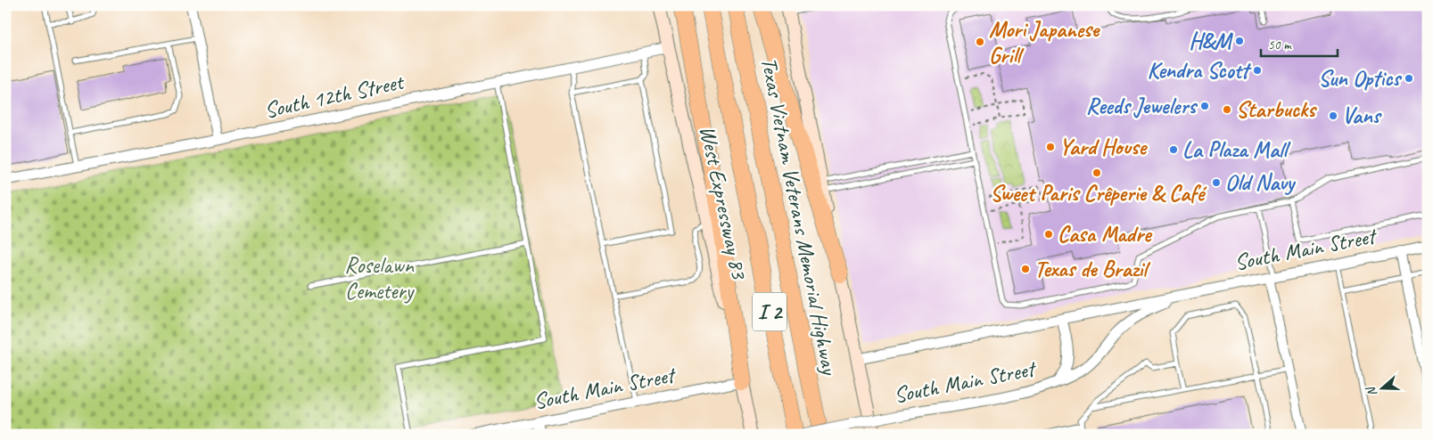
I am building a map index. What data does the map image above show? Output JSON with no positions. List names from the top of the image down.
{
  "streets": {
    "highway": ["Texas Vietnam Veterans Memorial Highway", "I 2"],
    "main road": ["West Expressway 83"],
    "street": ["South 12th Street", "South Main Street"]
  },
  "crossings": [
    ["South 12th Street", "West Expressway 83"],
    ["West Expressway 83", "South Main Street"]
  ],
  "parks": ["Roselawn Cemetery"],
  "places": [
    "H&M",
    "Mori Japanese Grill",
    "Kendra Scott",
    "Sun Optics",
    "Reeds Jewelers",
    "Starbucks",
    "Vans",
    "Yard House",
    "La Plaza Mall",
    "Sweet Paris Crêperie & Café",
    "Old Navy",
    "Casa Madre",
    "Texas de Brazil"
  ],
  "scale_bar": "50 m",
  "north": "left"
}
